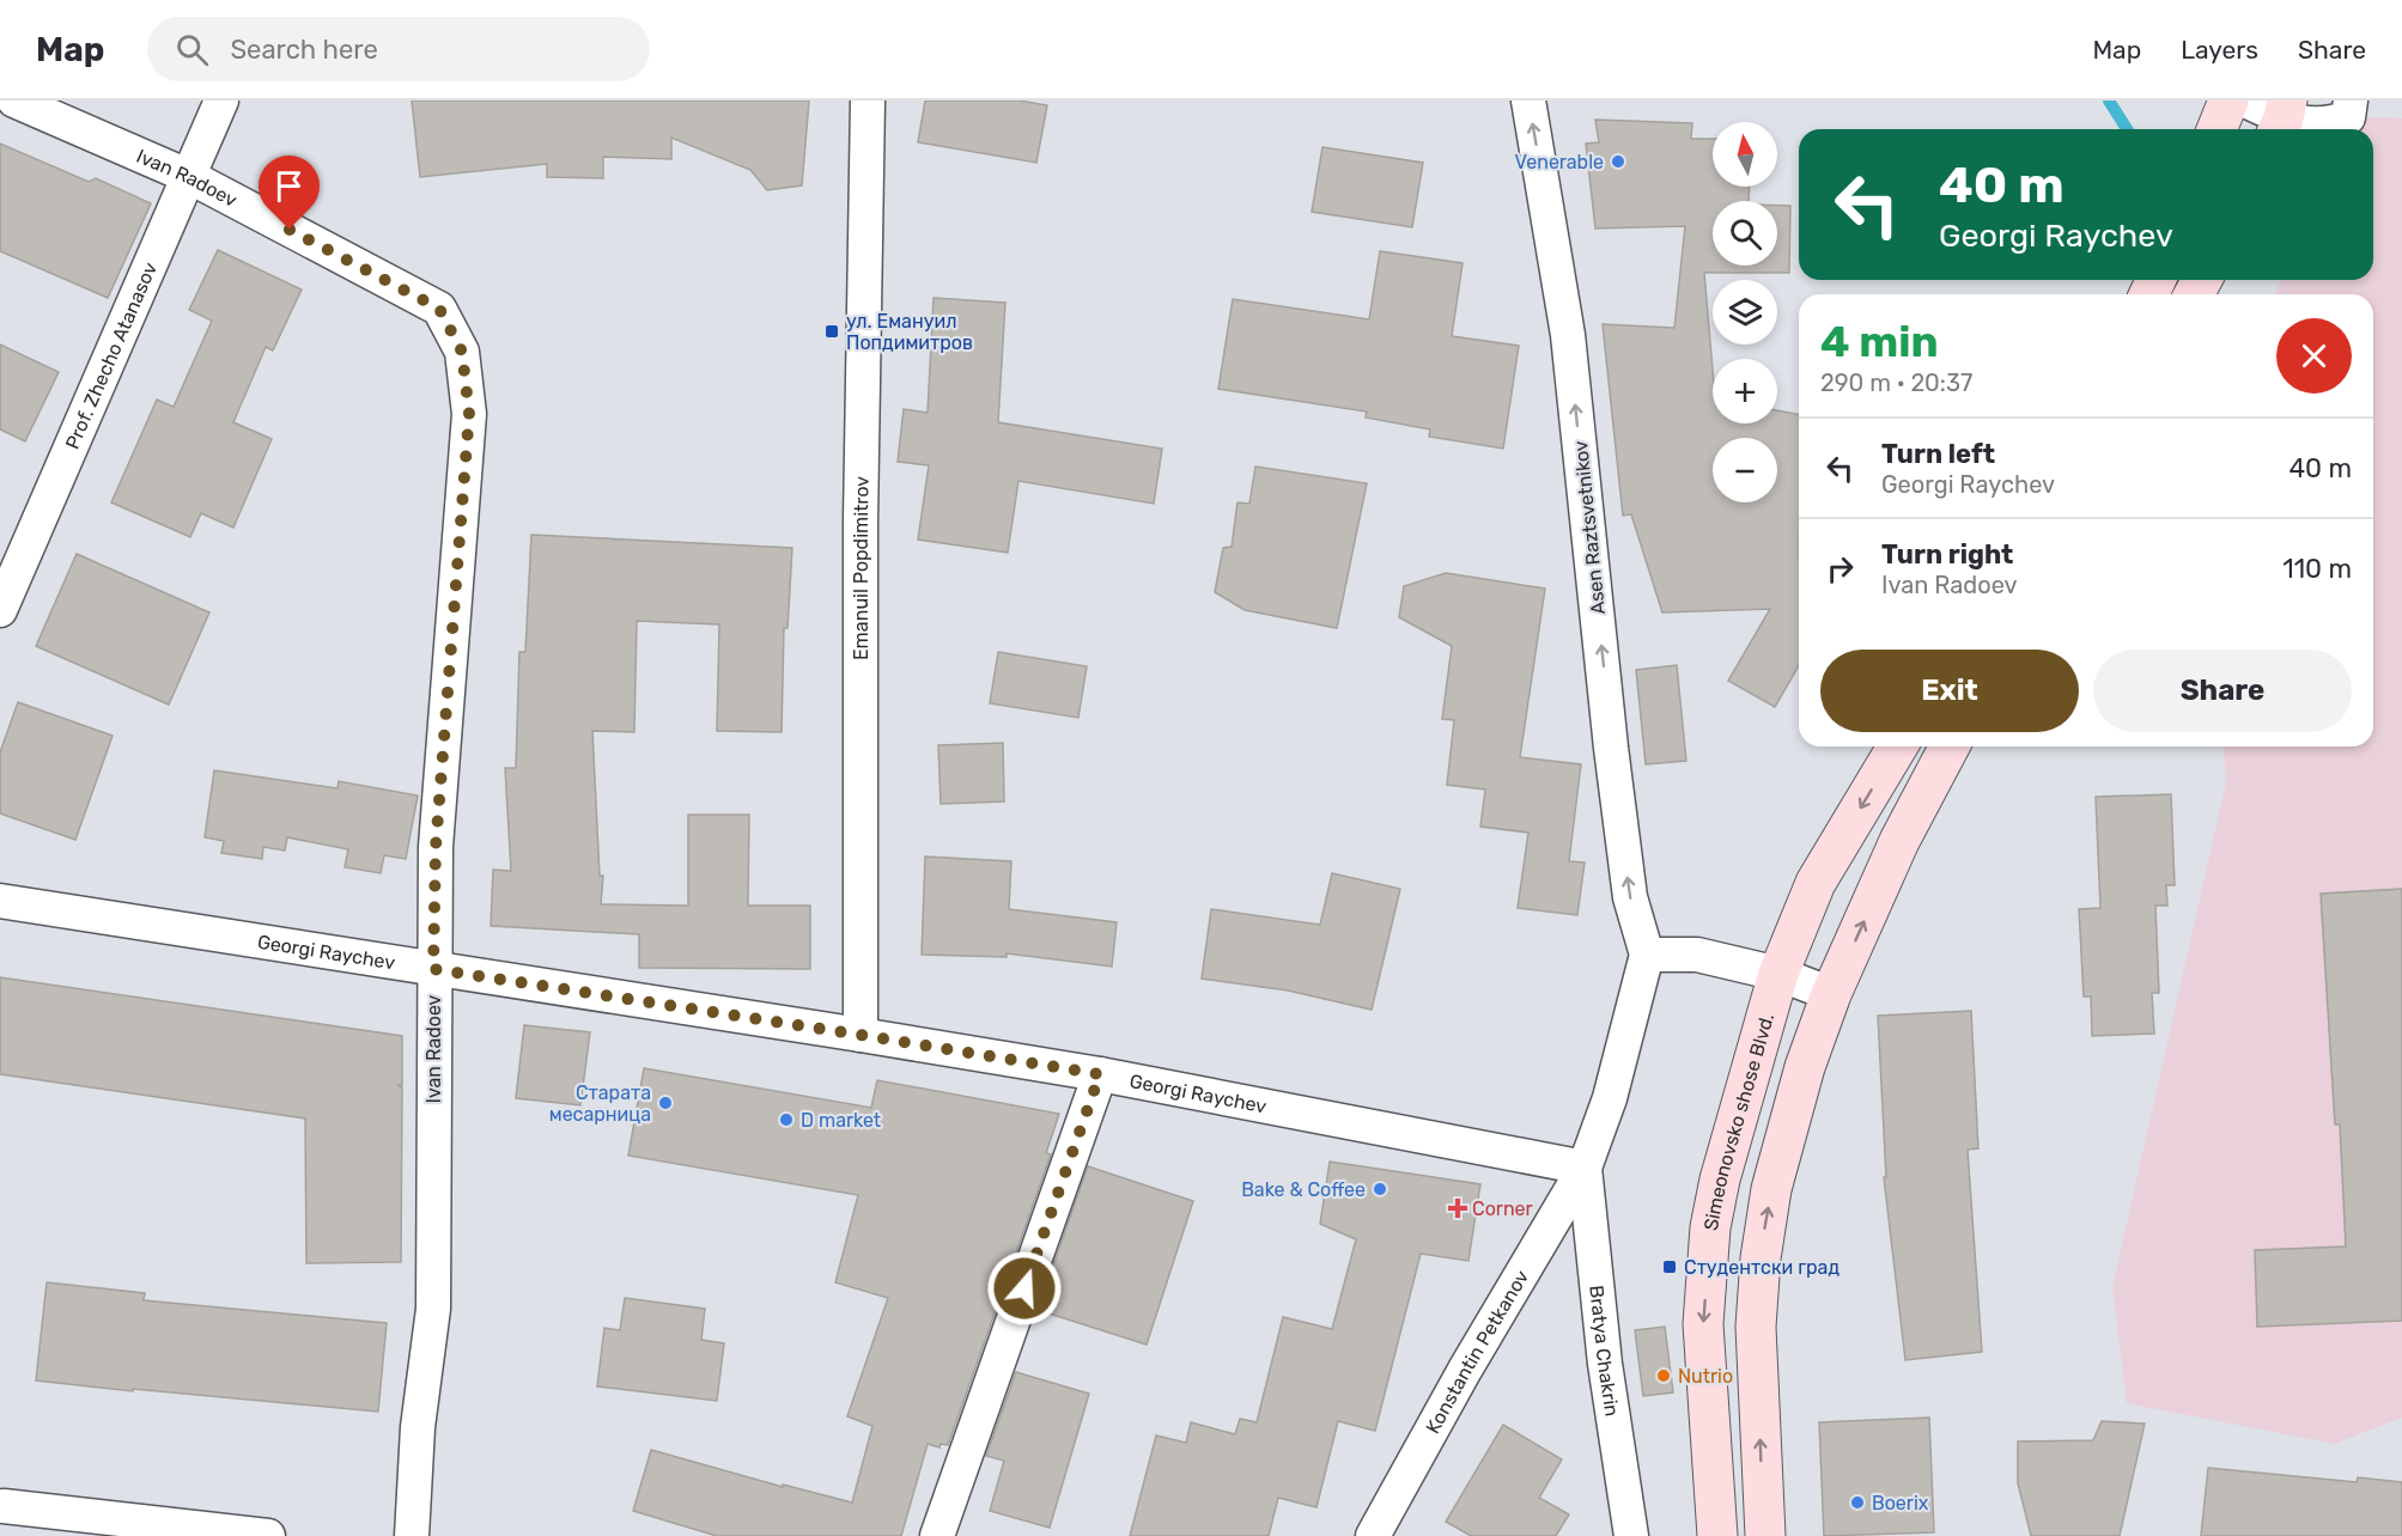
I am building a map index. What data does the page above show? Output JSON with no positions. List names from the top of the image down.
{
  "streets": {
    "main road": ["Simeonovsko shose Blvd."],
    "street": [
      "Ivan Radoev",
      "Prof. Zhecho Atanasov",
      "Asen Raztsvetnikov",
      "Emanuil Popdimitrov",
      "Georgi Raychev",
      "Konstantin Petkanov",
      "Bratya Chakrin"
    ]
  },
  "crossings": [
    ["Ivan Radoev", "Prof. Zhecho Atanasov"],
    ["Ivan Radoev", "Georgi Raychev"],
    ["Emanuil Popdimitrov", "Georgi Raychev"],
    ["Georgi Raychev", "Konstantin Petkanov"],
    ["Georgi Raychev", "Bratya Chakrin"],
    ["Konstantin Petkanov", "Bratya Chakrin"]
  ],
  "one_way": ["Asen Raztsvetnikov"],
  "places": {
    "other": [
      "Venerable",
      "Старата месарница",
      "D market",
      "Bake & Coffee",
      "Nutrio",
      "Boerix"
    ],
    "transit": ["ул. Емануил Попдимитров", "Студентски град"],
    "health": ["Corner"]
  },
  "north": "top",
  "page": {
    "header": "Map",
    "search": "Search here",
    "nav": ["Map", "Layers", "Share"],
    "map_buttons": ["+", "−"],
    "turn": ["40 m", "Georgi Raychev"],
    "heading": ["4 min", "290 m · 20:37"],
    "list": [
      {
        "name": "Turn left",
        "note": "Georgi Raychev",
        "value": "40 m"
      },
      {
        "name": "Turn right",
        "note": "Ivan Radoev",
        "value": "110 m"
      }
    ],
    "buttons": ["Exit", "Share"]
  }
}
